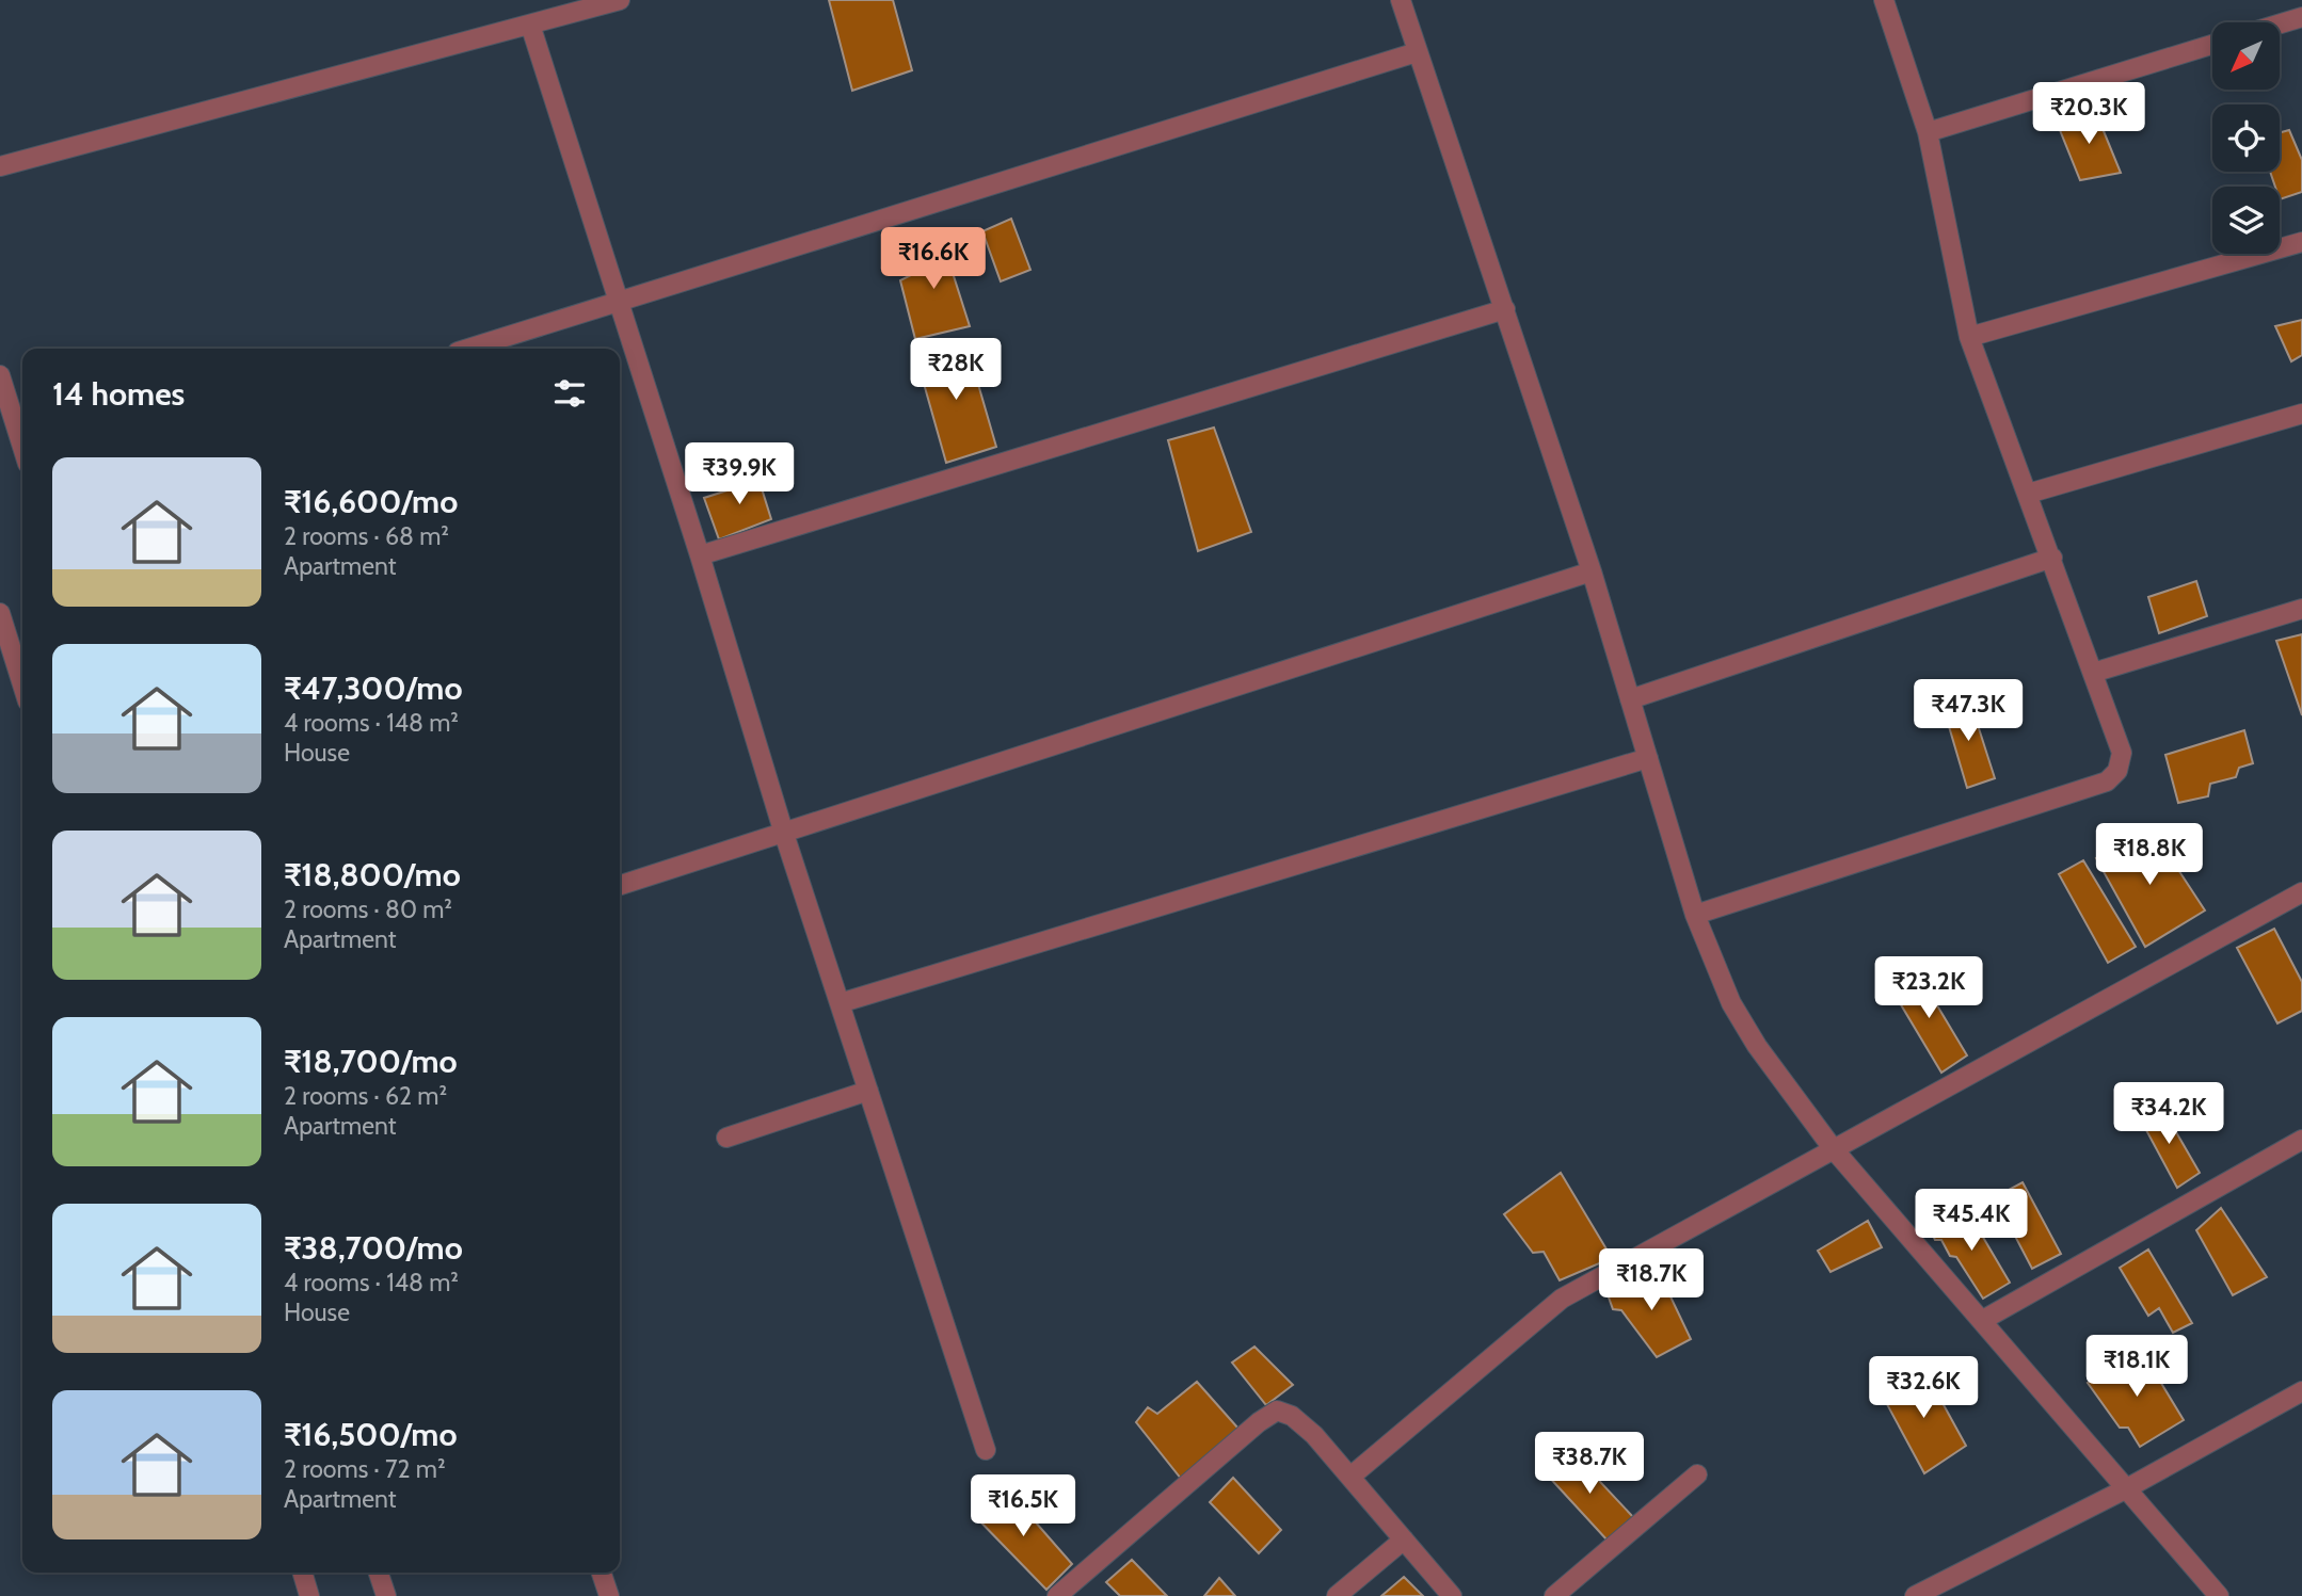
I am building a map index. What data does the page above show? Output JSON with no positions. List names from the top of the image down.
{
  "north": "bottom left",
  "page": {
    "price": [
      "₹20.3K",
      "₹16.6K",
      "₹28K",
      "₹39.9K",
      "₹47.3K",
      "₹18.8K",
      "₹23.2K",
      "₹34.2K",
      "₹45.4K",
      "₹18.7K",
      "₹18.1K",
      "₹32.6K",
      "₹38.7K",
      "₹16.5K"
    ],
    "heading": "14 homes",
    "list": [
      {
        "name": "₹16,600/mo",
        "note": "2 rooms · 68 m² · Apartment"
      },
      {
        "name": "₹47,300/mo",
        "note": "4 rooms · 148 m² · House"
      },
      {
        "name": "₹18,800/mo",
        "note": "2 rooms · 80 m² · Apartment"
      },
      {
        "name": "₹18,700/mo",
        "note": "2 rooms · 62 m² · Apartment"
      },
      {
        "name": "₹38,700/mo",
        "note": "4 rooms · 148 m² · House"
      },
      {
        "name": "₹16,500/mo",
        "note": "2 rooms · 72 m² · Apartment"
      }
    ]
  }
}
